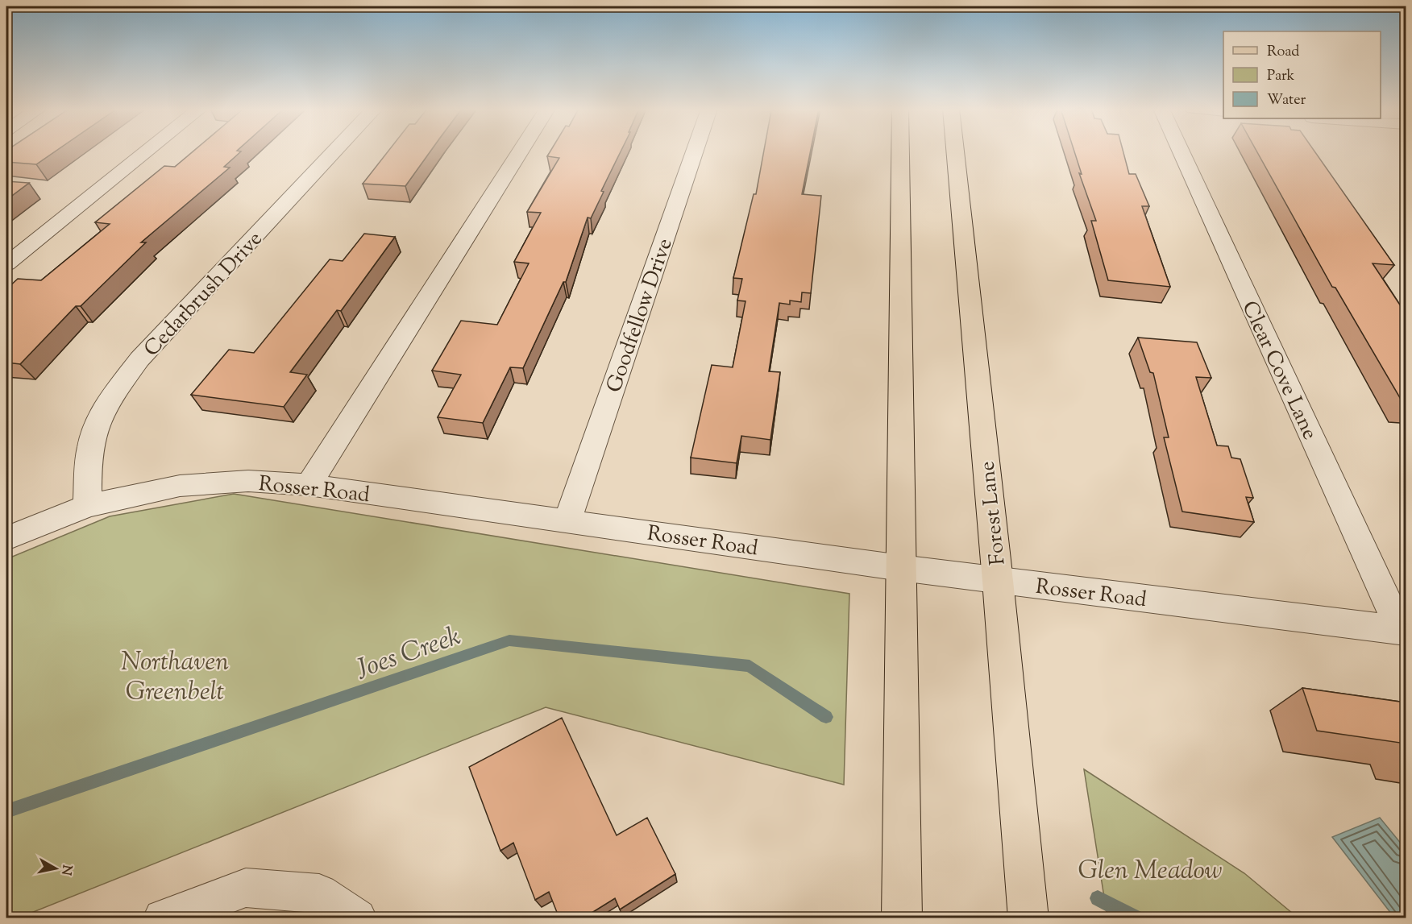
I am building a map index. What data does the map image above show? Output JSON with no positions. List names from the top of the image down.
{
  "streets": {
    "main road": ["Forest Lane"],
    "street": [
      "Cedarbrush Drive",
      "Goodfellow Drive",
      "Clear Cove Lane",
      "Rosser Road"
    ]
  },
  "crossings": [
    ["Cedarbrush Drive", "Rosser Road"],
    ["Goodfellow Drive", "Rosser Road"],
    ["Clear Cove Lane", "Rosser Road"],
    ["Rosser Road", "Forest Lane"]
  ],
  "water": ["Joes Creek"],
  "parks": ["Northaven Greenbelt", "Glen Meadow"],
  "legend": ["Road", "Park", "Water"],
  "north": "right"
}
